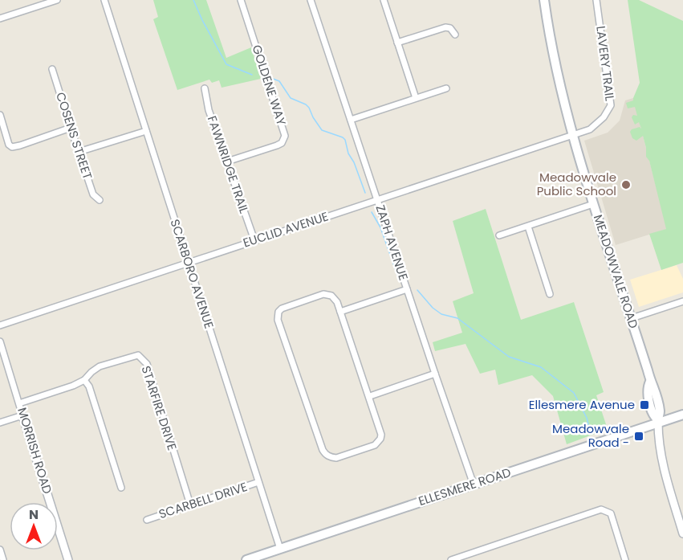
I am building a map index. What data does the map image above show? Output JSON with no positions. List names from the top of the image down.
{
  "streets": {
    "main road": ["MEADOWVALE ROAD", "ELLESMERE ROAD"],
    "street": [
      "LAVERY TRAIL",
      "GOLDENE WAY",
      "COSENS STREET",
      "FAWNRIDGE TRAIL",
      "EUCLID AVENUE",
      "ZAPH AVENUE",
      "SCARBORO AVENUE",
      "STARFIRE DRIVE",
      "MORRISH ROAD",
      "SCARBELL DRIVE"
    ]
  },
  "crossings": [
    ["LAVERY TRAIL", "EUCLID AVENUE"],
    ["LAVERY TRAIL", "MEADOWVALE ROAD"],
    ["GOLDENE WAY", "FAWNRIDGE TRAIL"],
    ["FAWNRIDGE TRAIL", "EUCLID AVENUE"],
    ["EUCLID AVENUE", "ZAPH AVENUE"],
    ["EUCLID AVENUE", "MEADOWVALE ROAD"],
    ["EUCLID AVENUE", "SCARBORO AVENUE"],
    ["ZAPH AVENUE", "ELLESMERE ROAD"],
    ["MEADOWVALE ROAD", "ELLESMERE ROAD"],
    ["SCARBORO AVENUE", "ELLESMERE ROAD"],
    ["SCARBORO AVENUE", "SCARBELL DRIVE"],
    ["STARFIRE DRIVE", "MORRISH ROAD"],
    ["STARFIRE DRIVE", "SCARBELL DRIVE"]
  ],
  "places": {
    "other": ["Meadowvale Public School"],
    "transit": ["Ellesmere Avenue", "Meadowvale Road -"]
  },
  "north": "top"
}
